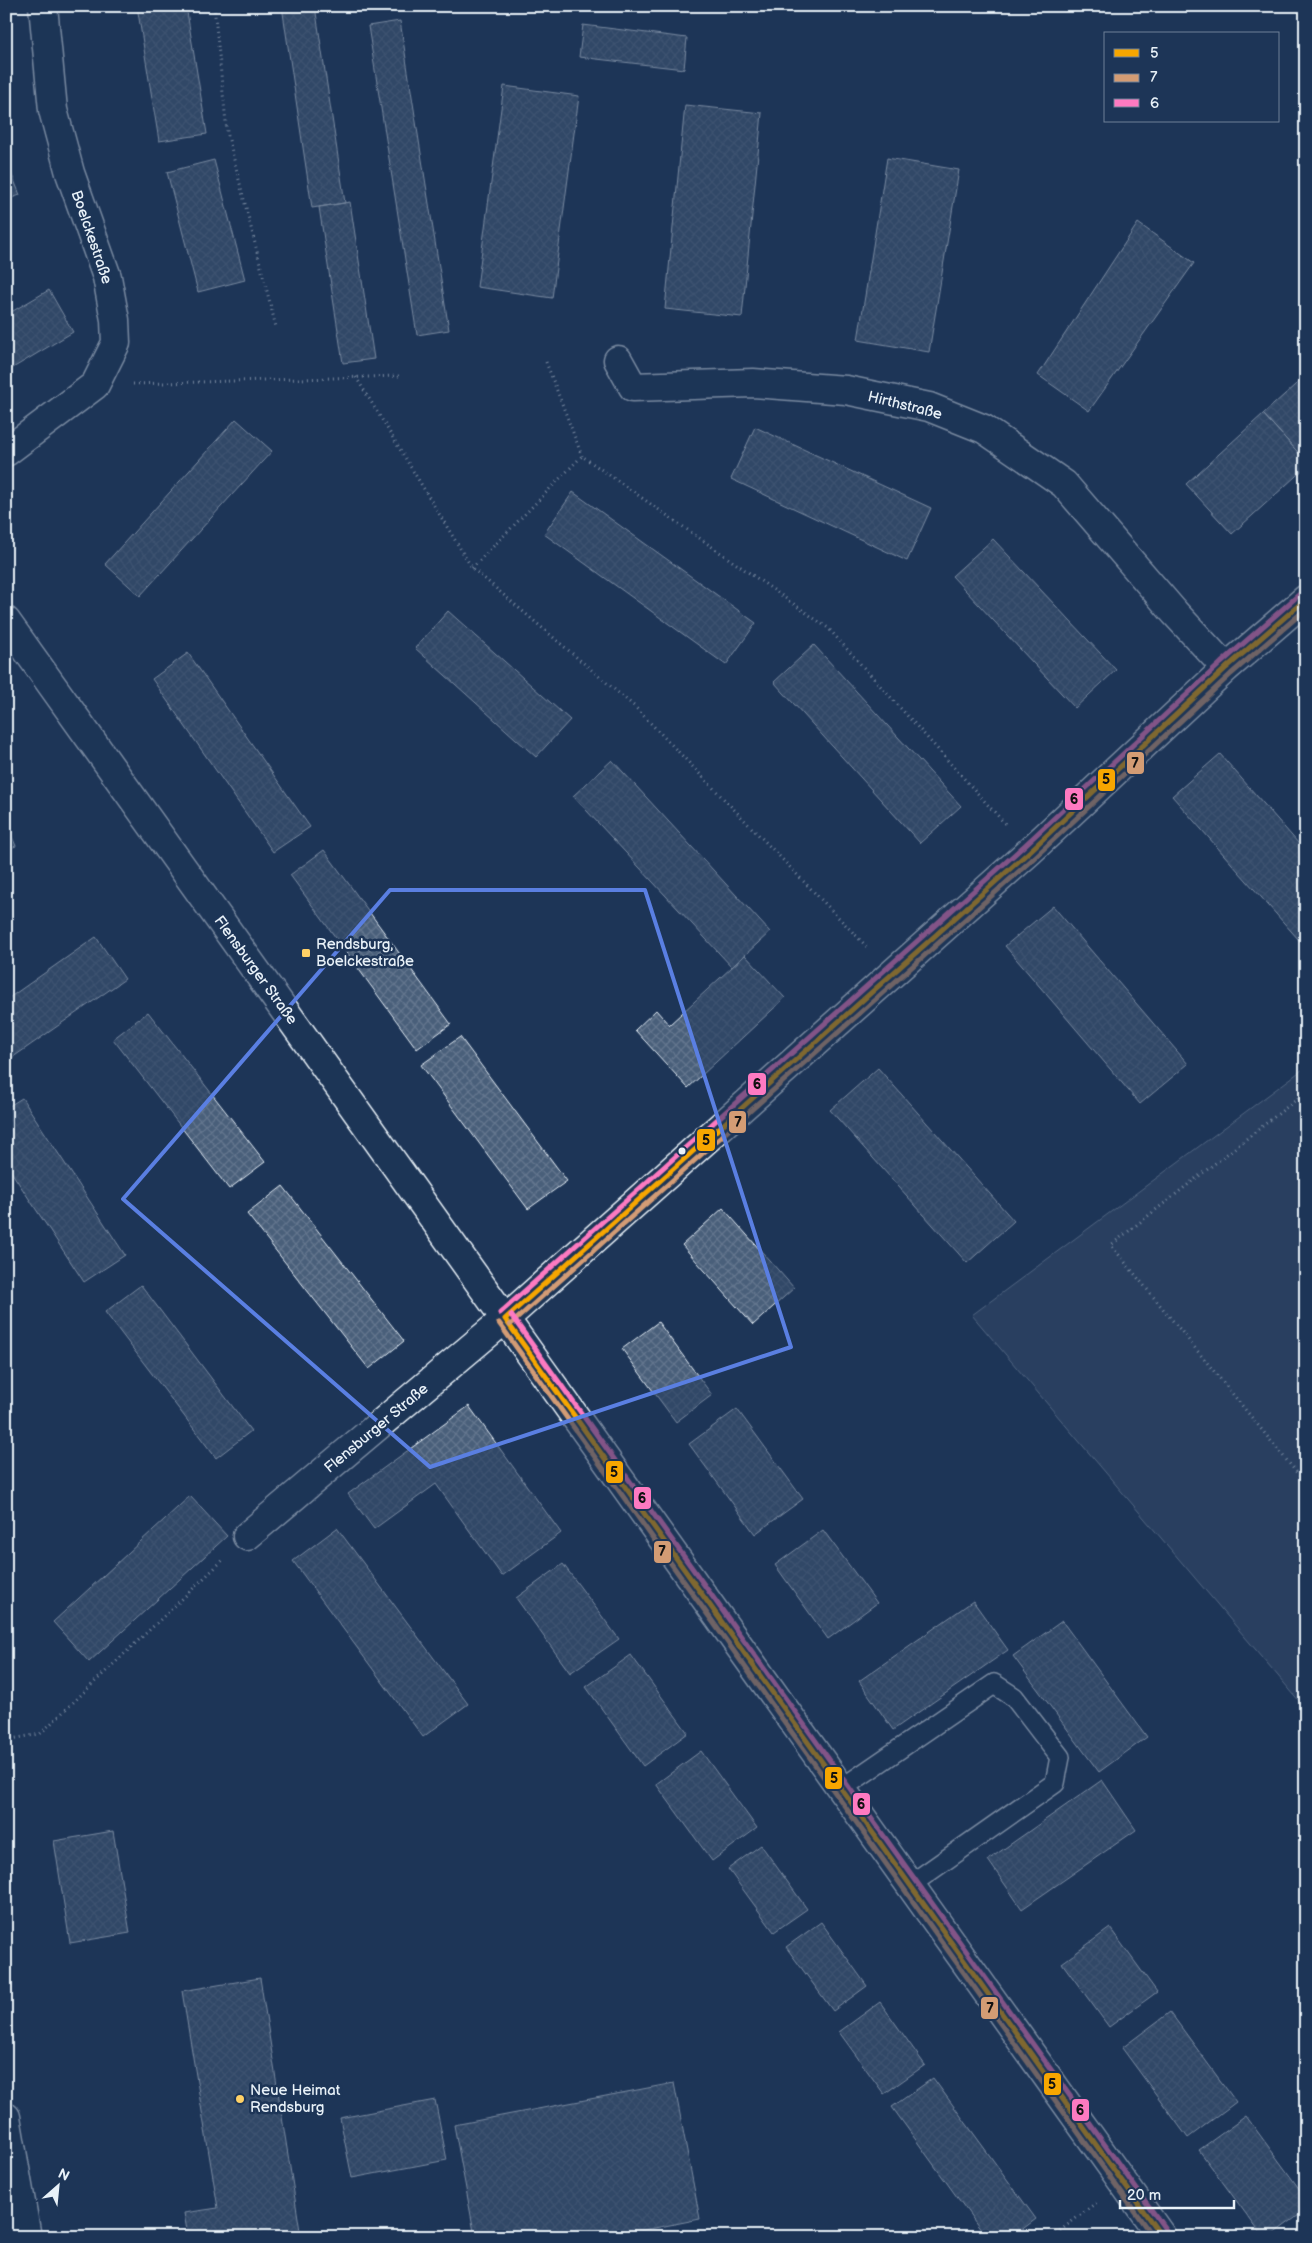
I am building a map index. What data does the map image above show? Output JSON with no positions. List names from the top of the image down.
{
  "streets": {
    "street": ["Boelckestraße", "Hirthstraße", "Flensburger Straße"]
  },
  "places": {
    "transit": ["Rendsburg, Boelckestraße"],
    "other": ["Neue Heimat Rendsburg"]
  },
  "lines": ["transit line 6", "transit line 5", "transit line 7"],
  "legend": ["5", "7", "6"],
  "scale_bar": "20 m",
  "north": "top right"
}
